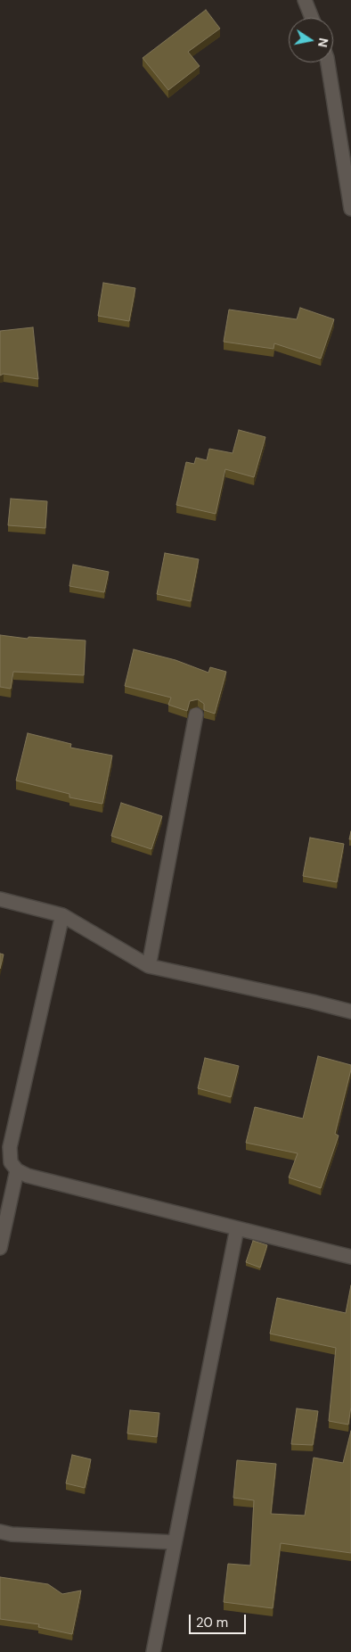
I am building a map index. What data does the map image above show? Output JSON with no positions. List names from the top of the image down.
{
  "scale_bar": "20 m",
  "north": "right"
}
